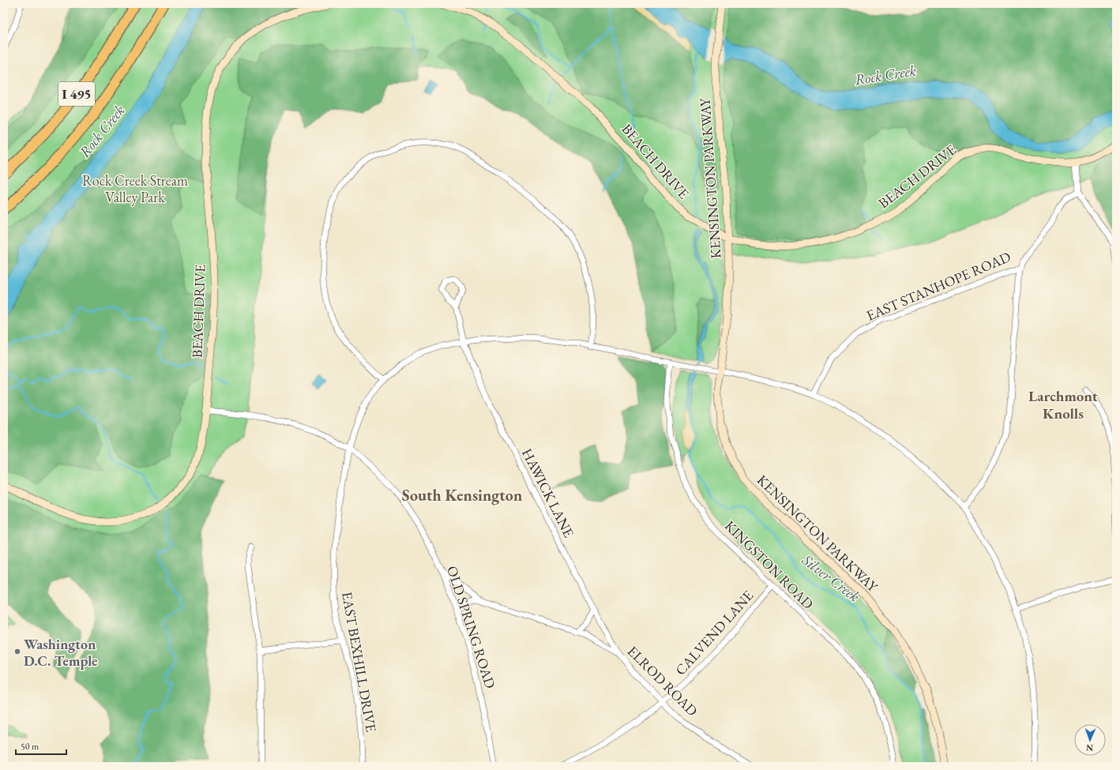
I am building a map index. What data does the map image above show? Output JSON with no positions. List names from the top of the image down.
{
  "streets": {
    "highway": ["I 495"],
    "street": [
      "BEACH DRIVE",
      "KENSINGTON PARKWAY",
      "EAST STANHOPE ROAD",
      "HAWICK LANE",
      "KINGSTON ROAD",
      "OLD SPRING ROAD",
      "CALVEND LANE",
      "EAST BEXHILL DRIVE",
      "ELROD ROAD"
    ]
  },
  "crossings": [
    ["BEACH DRIVE", "KENSINGTON PARKWAY"],
    ["BEACH DRIVE", "OLD SPRING ROAD"],
    ["KENSINGTON PARKWAY", "EAST BEXHILL DRIVE"],
    ["EAST STANHOPE ROAD", "EAST BEXHILL DRIVE"],
    ["HAWICK LANE", "EAST BEXHILL DRIVE"],
    ["HAWICK LANE", "ELROD ROAD"],
    ["KINGSTON ROAD", "CALVEND LANE"],
    ["KINGSTON ROAD", "EAST BEXHILL DRIVE"],
    ["OLD SPRING ROAD", "EAST BEXHILL DRIVE"],
    ["OLD SPRING ROAD", "ELROD ROAD"],
    ["CALVEND LANE", "ELROD ROAD"]
  ],
  "districts": ["Larchmont Knolls", "South Kensington"],
  "water": ["Rock Creek", "Silver Creek"],
  "parks": ["Rock Creek Stream Valley Park"],
  "places": ["Washington D.C. Temple"],
  "scale_bar": "50 m",
  "north": "bottom"
}
